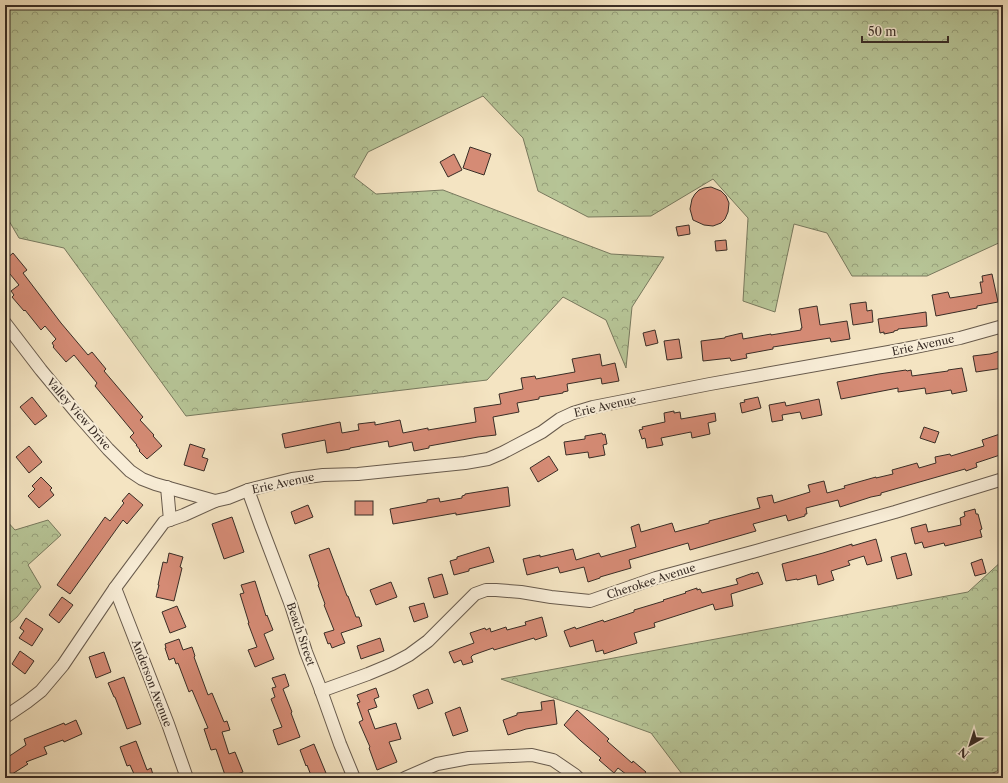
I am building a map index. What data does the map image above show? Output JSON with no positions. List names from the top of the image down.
{
  "streets": {
    "street": [
      "Erie Avenue",
      "Valley View Drive",
      "Cherokee Avenue",
      "Beach Street",
      "Anderson Avenue"
    ]
  },
  "crossings": [
    ["Erie Avenue", "Beach Street"],
    ["Erie Avenue", "Anderson Avenue"],
    ["Cherokee Avenue", "Beach Street"]
  ],
  "scale_bar": "50 m",
  "north": "bottom left"
}
